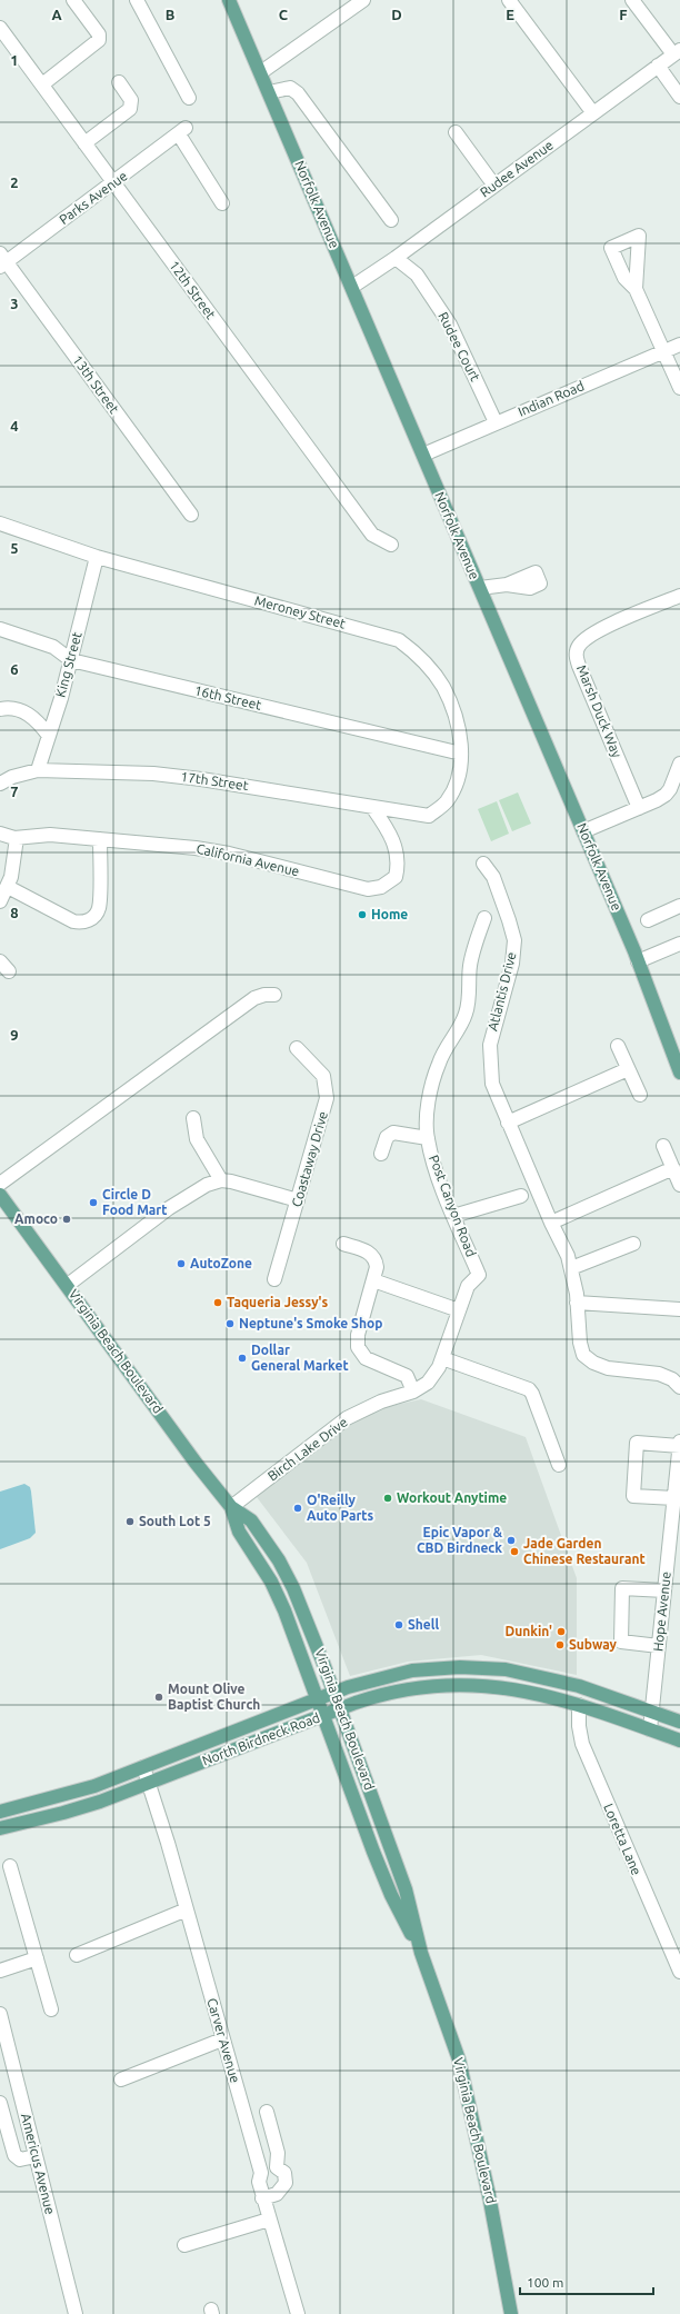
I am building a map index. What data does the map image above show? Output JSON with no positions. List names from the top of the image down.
{
  "streets": {
    "main road": ["Norfolk Avenue", "Virginia Beach Boulevard", "North Birdneck Road"],
    "street": [
      "Rudee Avenue",
      "Parks Avenue",
      "12th Street",
      "Rudee Court",
      "13th Street",
      "Indian Road",
      "Meroney Street",
      "King Street",
      "16th Street",
      "Marsh Duck Way",
      "17th Street",
      "California Avenue",
      "Atlantis Drive",
      "Coastaway Drive",
      "Post Canyon Road",
      "Birch Lake Drive",
      "Hope Avenue",
      "Loretta Lane",
      "Carver Avenue",
      "Americus Avenue"
    ]
  },
  "crossings": [
    ["Rudee Avenue", "Norfolk Avenue"],
    ["Rudee Avenue", "Rudee Court"],
    ["Parks Avenue", "12th Street"],
    ["Parks Avenue", "13th Street"],
    ["Norfolk Avenue", "Indian Road"],
    ["Rudee Court", "Indian Road"],
    ["Meroney Street", "King Street"],
    ["Meroney Street", "16th Street"],
    ["Meroney Street", "17th Street"],
    ["King Street", "16th Street"],
    ["King Street", "17th Street"],
    ["17th Street", "California Avenue"],
    ["Post Canyon Road", "Birch Lake Drive"],
    ["Virginia Beach Boulevard", "Birch Lake Drive"],
    ["Virginia Beach Boulevard", "North Birdneck Road"],
    ["Hope Avenue", "North Birdneck Road"],
    ["North Birdneck Road", "Loretta Lane"],
    ["North Birdneck Road", "Carver Avenue"]
  ],
  "places": [
    "Home",
    "Circle D Food Mart",
    "Amoco",
    "AutoZone",
    "Taqueria Jessy's",
    "Neptune's Smoke Shop",
    "Dollar General Market",
    "Workout Anytime",
    "O'Reilly Auto Parts",
    "South Lot 5",
    "Epic Vapor & CBD Birdneck",
    "Jade Garden Chinese Restaurant",
    "Shell",
    "Dunkin'",
    "Subway",
    "Mount Olive Baptist Church"
  ],
  "scale_bar": "100 m",
  "grid": {
    "columns": [
      "A",
      "B",
      "C",
      "D",
      "E",
      "F"
    ],
    "rows": [
      "1",
      "2",
      "3",
      "4",
      "5",
      "6",
      "7",
      "8",
      "9"
    ]
  }
}
